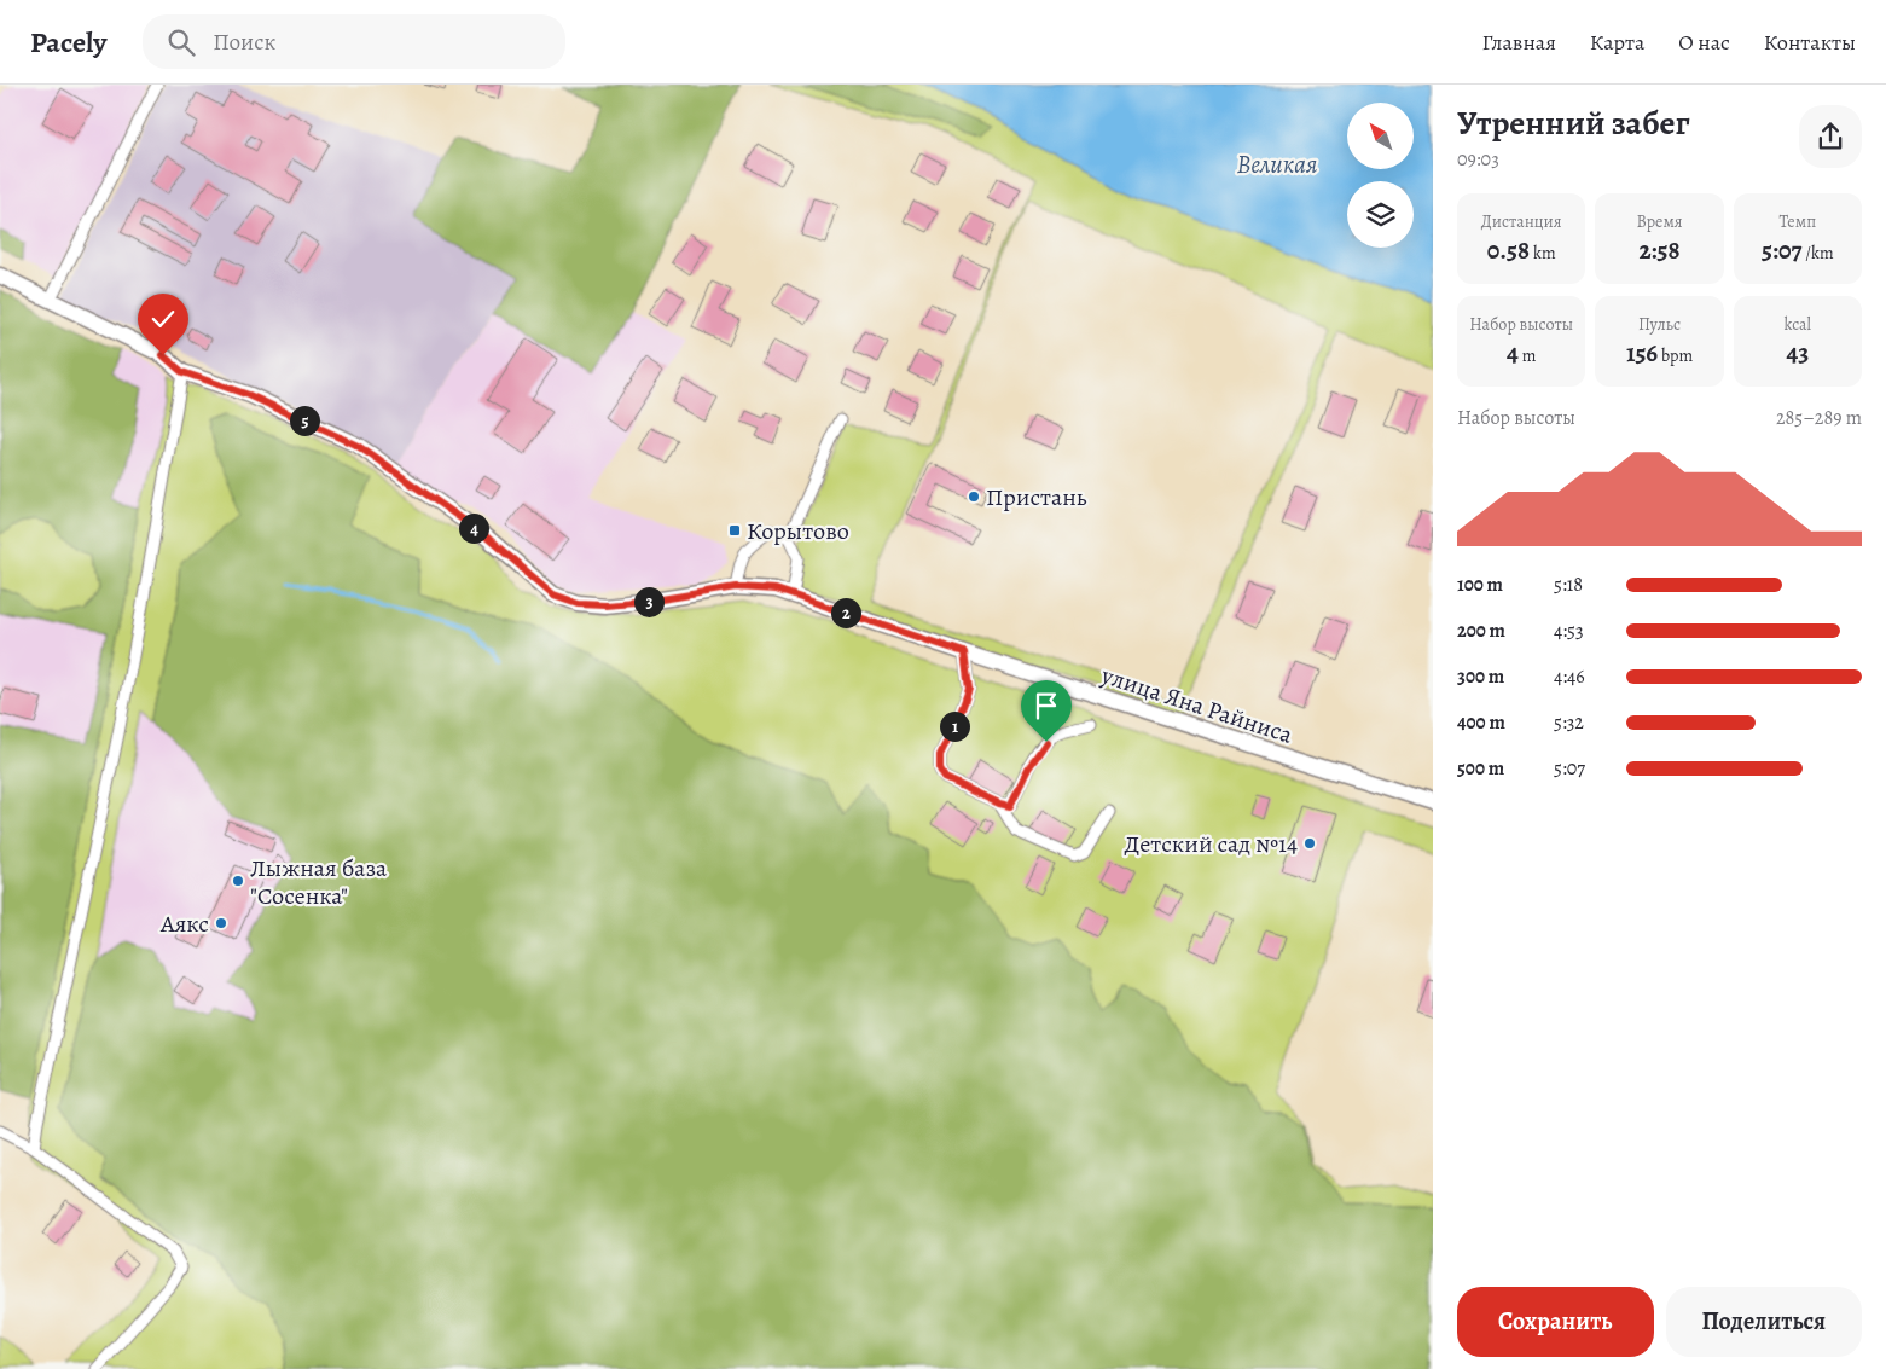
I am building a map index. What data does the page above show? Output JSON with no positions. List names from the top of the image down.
{
  "streets": {
    "street": ["улица Яна Райниса"]
  },
  "water": ["Великая"],
  "places": {
    "other": [
      "Пристань",
      "Детский сад №14",
      "Лыжная база \"Сосенка\"",
      "Аякс"
    ],
    "transit": ["Корытово"]
  },
  "north": "top left",
  "page": {
    "header": "Pacely",
    "search": "Поиск",
    "nav": [
      "Главная",
      "Карта",
      "О нас",
      "Контакты"
    ],
    "heading": ["Утренний забег", "09:03"],
    "stats": [
      ["Дистанция", "0.58 km"],
      ["Время", "2:58"],
      ["Темп", "5:07 /km"],
      ["Набор высоты", "4 m"],
      ["Пульс", "156 bpm"],
      ["kcal", "43"]
    ],
    "chart": ["Набор высоты", "285–289 m"],
    "pins": [
      "5",
      "4",
      "3",
      "2",
      "1"
    ],
    "list": [
      {
        "name": "100 m",
        "note": "5:18"
      },
      {
        "name": "200 m",
        "note": "4:53"
      },
      {
        "name": "300 m",
        "note": "4:46"
      },
      {
        "name": "400 m",
        "note": "5:32"
      },
      {
        "name": "500 m",
        "note": "5:07"
      }
    ],
    "buttons": ["Сохранить", "Поделиться"]
  }
}
